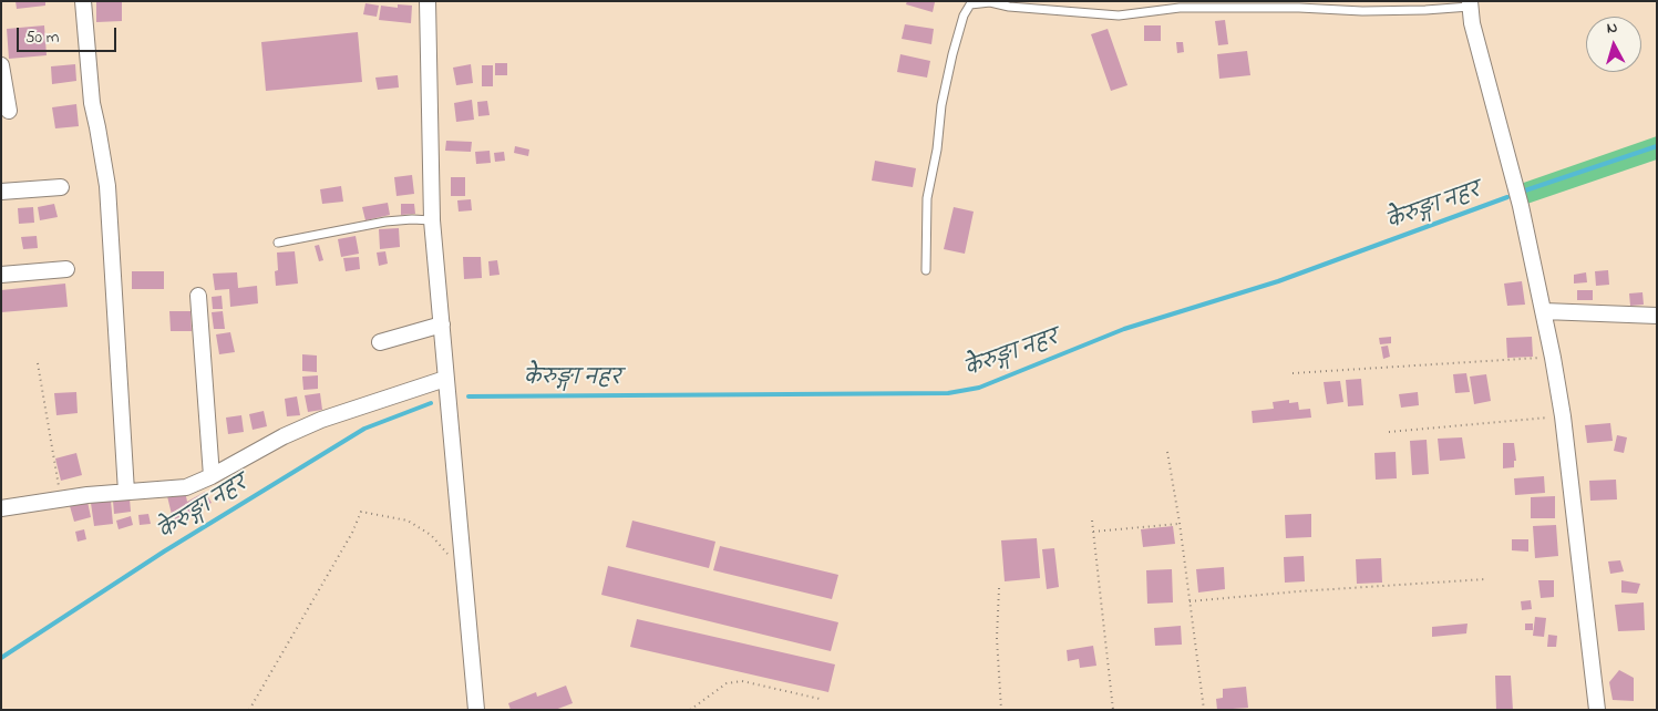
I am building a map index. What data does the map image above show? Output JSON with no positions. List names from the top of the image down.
{
  "water": ["केेरुङ्गा नहर", "केरुङ्गा नहर"],
  "scale_bar": "50 m",
  "north": "top"
}
